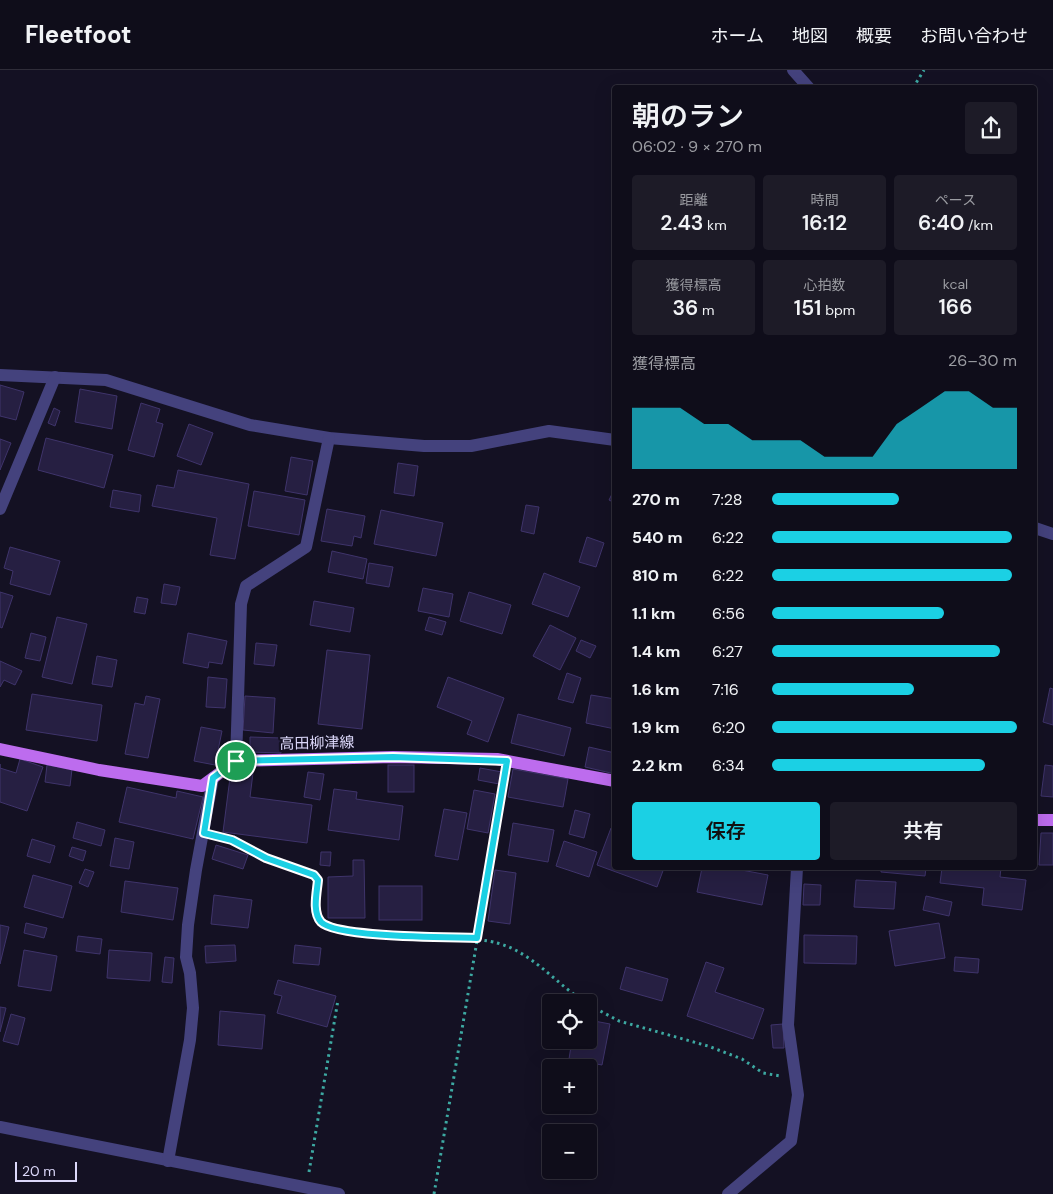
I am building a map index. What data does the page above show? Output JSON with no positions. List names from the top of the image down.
{
  "streets": {
    "main road": ["高田柳津線"]
  },
  "scale_bar": "20 m",
  "page": {
    "header": "Fleetfoot",
    "nav": [
      "ホーム",
      "地図",
      "概要",
      "お問い合わせ"
    ],
    "heading": ["朝のラン", "06:02 · 9 × 270 m"],
    "stats": [
      ["距離", "2.43 km"],
      ["時間", "16:12"],
      ["ペース", "6:40 /km"],
      ["獲得標高", "36 m"],
      ["心拍数", "151 bpm"],
      ["kcal", "166"]
    ],
    "chart": ["獲得標高", "26–30 m"],
    "list": [
      {
        "name": "270 m",
        "note": "7:28"
      },
      {
        "name": "540 m",
        "note": "6:22"
      },
      {
        "name": "810 m",
        "note": "6:22"
      },
      {
        "name": "1.1 km",
        "note": "6:56"
      },
      {
        "name": "1.4 km",
        "note": "6:27"
      },
      {
        "name": "1.6 km",
        "note": "7:16"
      },
      {
        "name": "1.9 km",
        "note": "6:20"
      },
      {
        "name": "2.2 km",
        "note": "6:34"
      }
    ],
    "buttons": ["保存", "共有"],
    "map_buttons": ["+", "−"],
    "scale": "20 m"
  }
}
